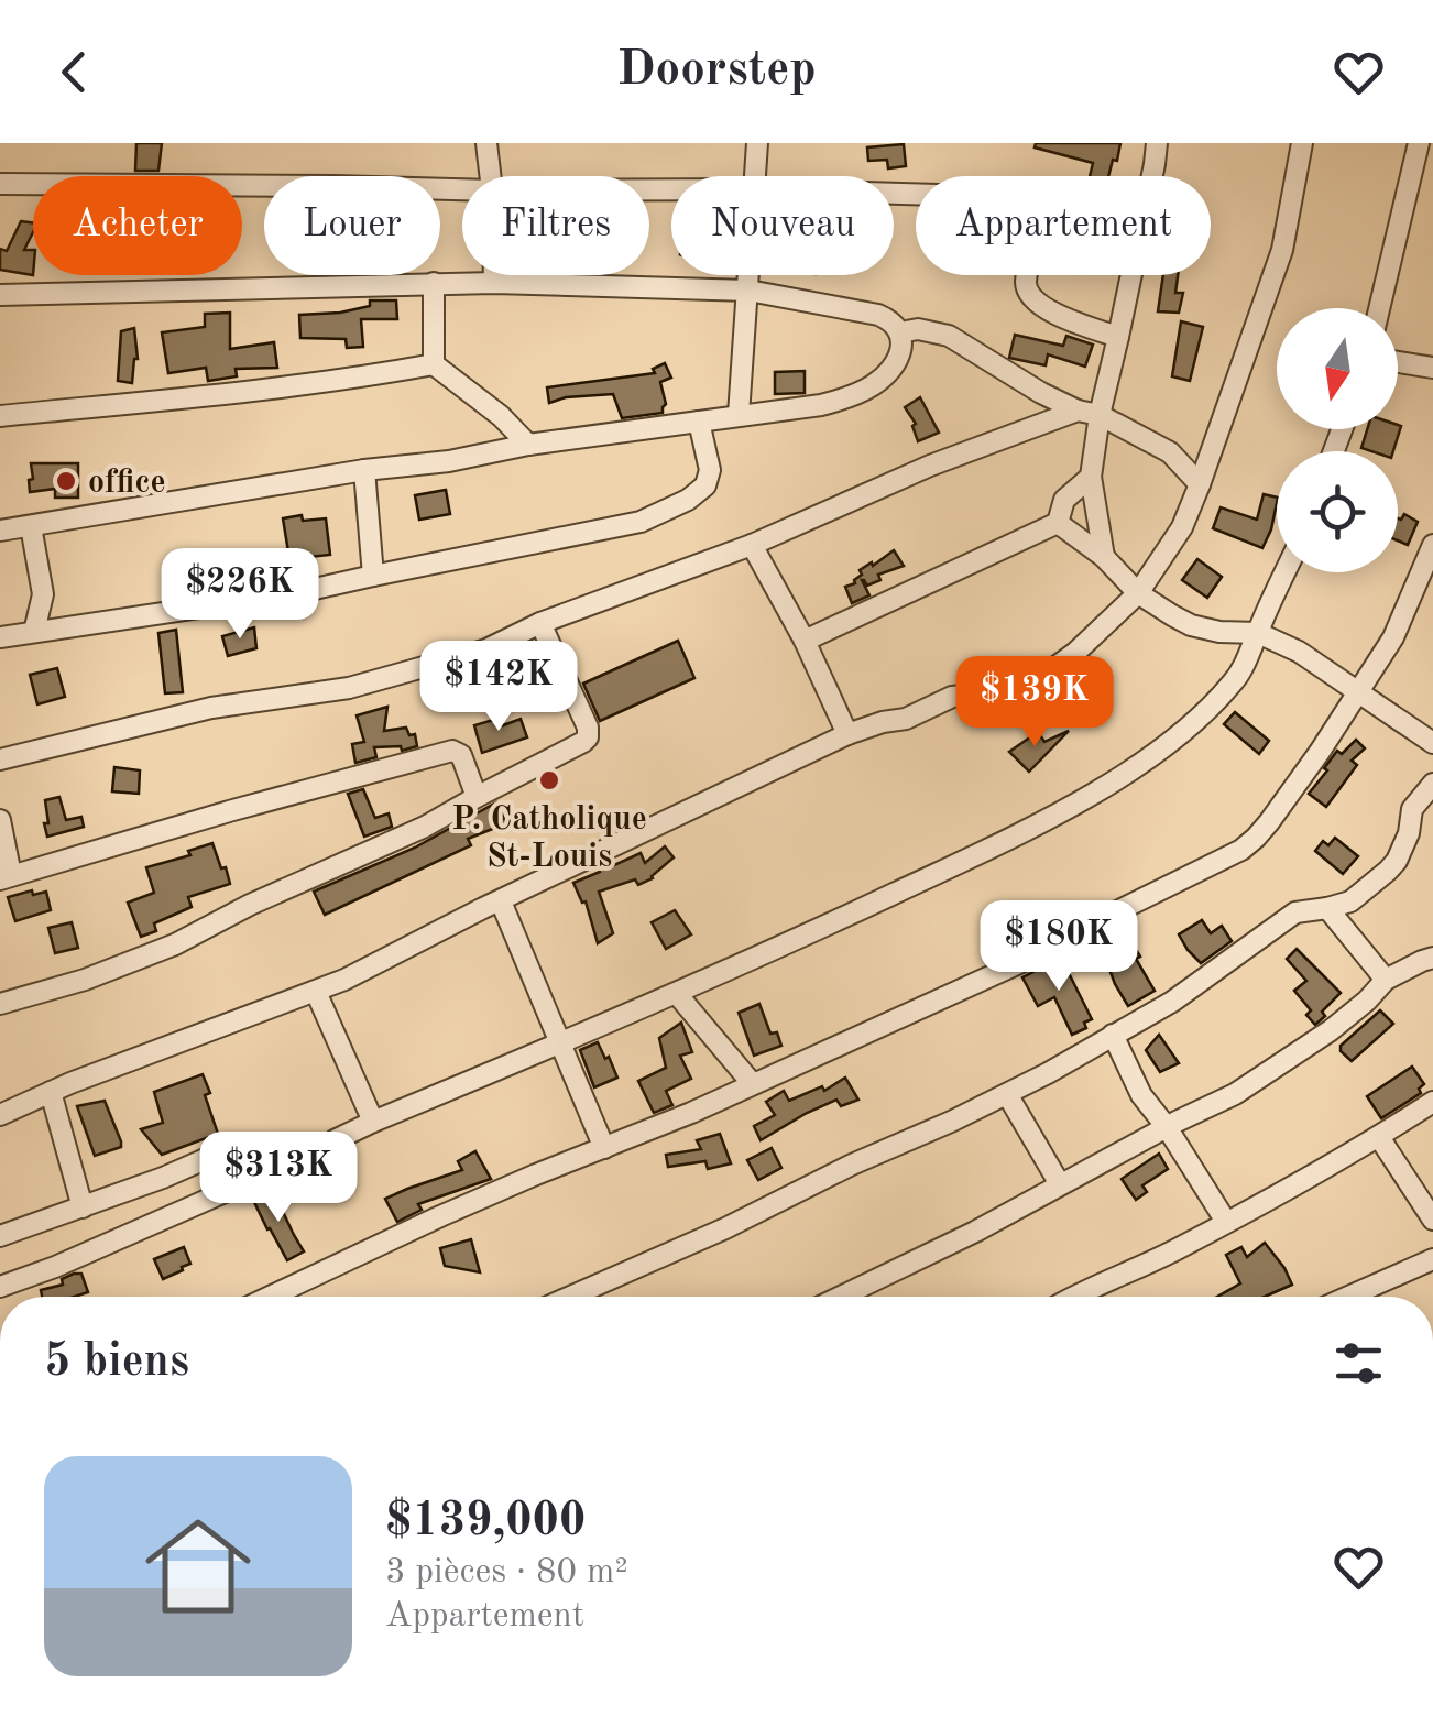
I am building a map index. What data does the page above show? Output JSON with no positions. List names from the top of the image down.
{
  "places": ["office", "P. Catholique St-Louis"],
  "north": "bottom",
  "page": {
    "header": "Doorstep",
    "chip": [
      "Acheter",
      "Louer",
      "Filtres",
      "Nouveau",
      "Appartement"
    ],
    "price": [
      "$226K",
      "$142K",
      "$139K",
      "$180K",
      "$313K"
    ],
    "heading": "5 biens",
    "list": [
      {
        "name": "$139,000",
        "note": "3 pièces · 80 m² · Appartement"
      }
    ]
  }
}
